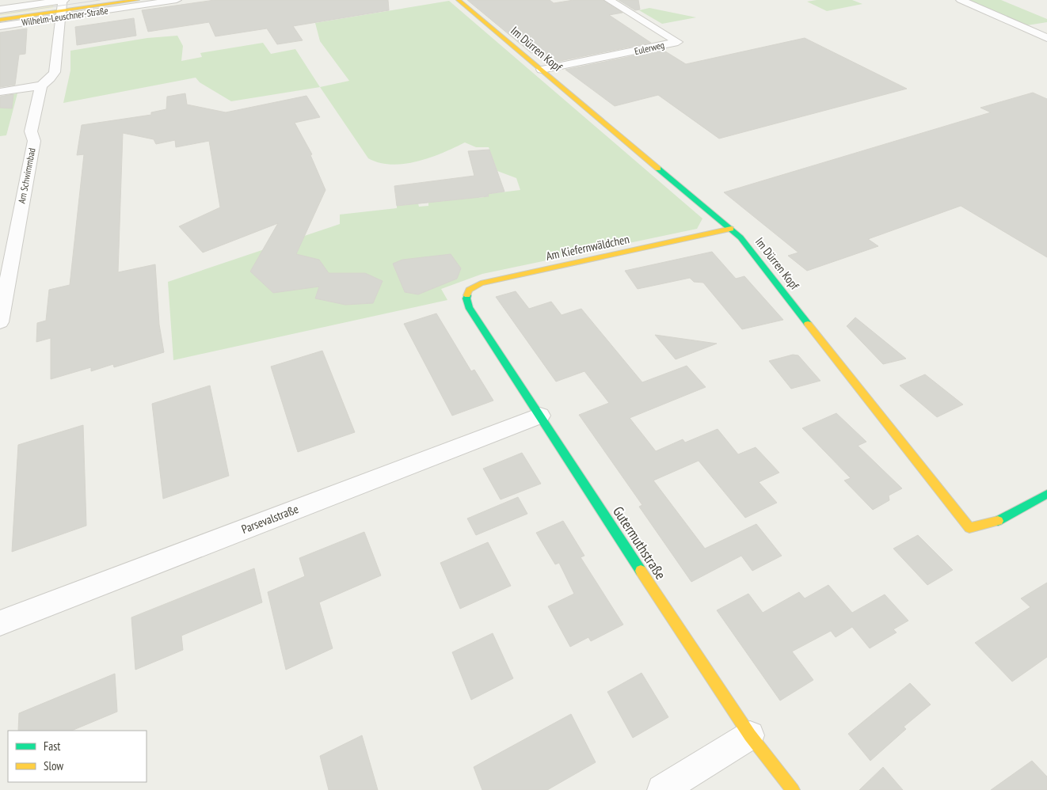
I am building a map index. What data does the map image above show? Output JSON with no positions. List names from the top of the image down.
{
  "streets": {
    "street": [
      "Wilhelm-Leuschner-Straße",
      "Eulerweg",
      "Im Dürren Kopf",
      "Am Schwimmbad",
      "Am Kiefernwäldchen",
      "Parsevalstraße",
      "Gutermuthstraße"
    ]
  },
  "crossings": [
    ["Eulerweg", "Im Dürren Kopf"],
    ["Im Dürren Kopf", "Am Kiefernwäldchen"],
    ["Am Kiefernwäldchen", "Gutermuthstraße"],
    ["Parsevalstraße", "Gutermuthstraße"]
  ],
  "legend": ["Fast", "Slow"]
}
